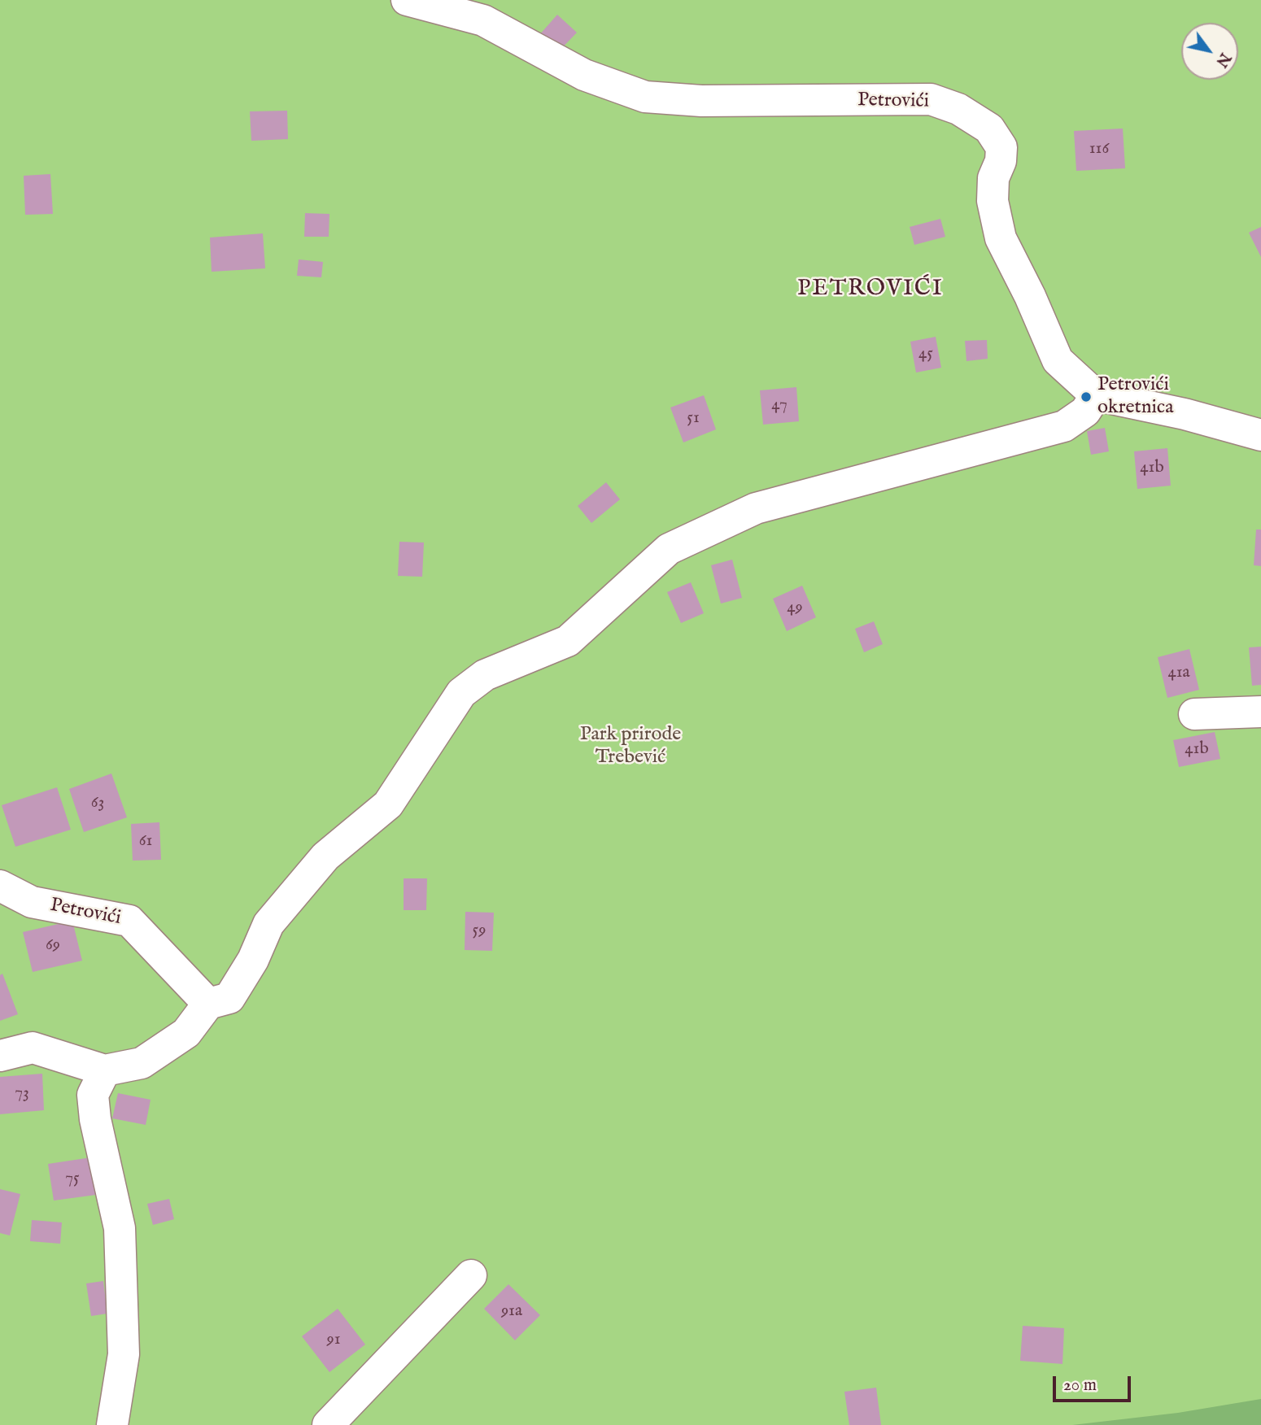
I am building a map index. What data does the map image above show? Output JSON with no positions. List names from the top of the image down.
{
  "streets": {
    "street": ["Petrovići"]
  },
  "districts": ["PETROVIĆI"],
  "parks": ["Park prirode Trebević"],
  "places": ["Petrovići okretnica"],
  "house_numbers": [
    "116",
    "45",
    "47",
    "51",
    "41b",
    "49",
    "41a",
    "41b",
    "63",
    "61",
    "59",
    "69",
    "73",
    "75",
    "91a",
    "91"
  ],
  "scale_bar": "20 m",
  "north": "bottom right"
}
